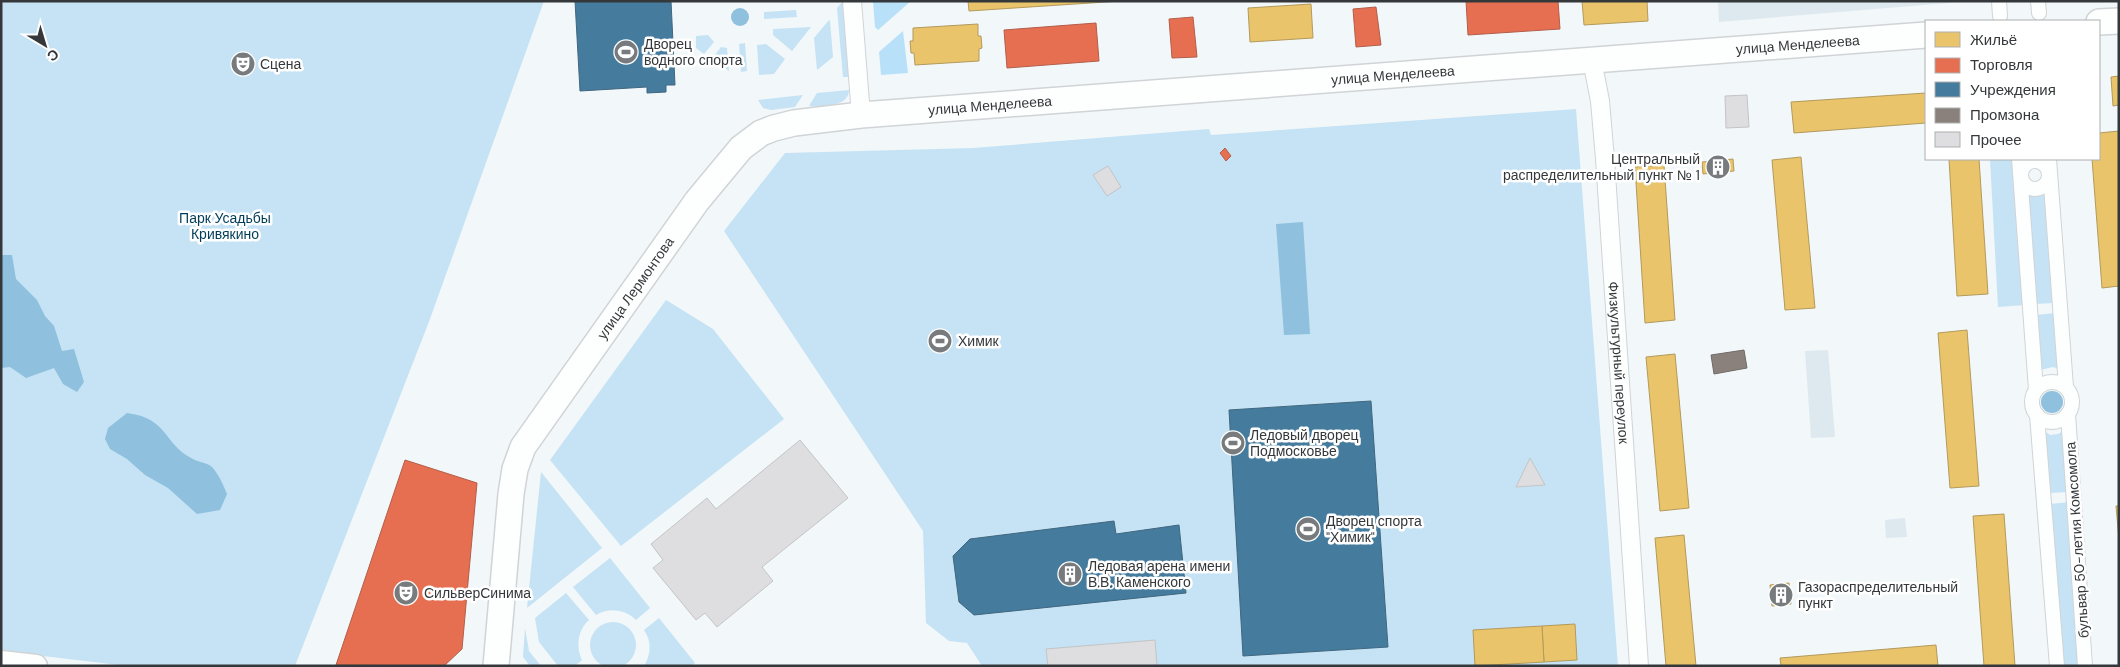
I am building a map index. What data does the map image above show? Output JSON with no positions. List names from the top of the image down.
{
  "streets": {
    "main road": ["улица Менделеева", "улица Лермонтова"],
    "street": ["Физкультурный переулок", "бульвар 50-летия Комсомола"]
  },
  "crossings": [
    ["улица Менделеева", "улица Лермонтова"],
    ["улица Менделеева", "Физкультурный переулок"]
  ],
  "parks": ["Парк Усадьбы Кривякино"],
  "places": {
    "sports": [
      "Дворец водного спорта",
      "Химик",
      "Ледовый дворец Подмосковье",
      "Дворец спорта \"Химик\""
    ],
    "theatre": ["Сцена", "СильверСинима"],
    "building": ["Центральный распределительный пункт № 1", "Ледовая арена имени В.В. Каменского", "Газораспределительный пункт"]
  },
  "legend": [
    "Жильё",
    "Торговля",
    "Учреждения",
    "Промзона",
    "Прочее"
  ],
  "north": "bottom right"
}
